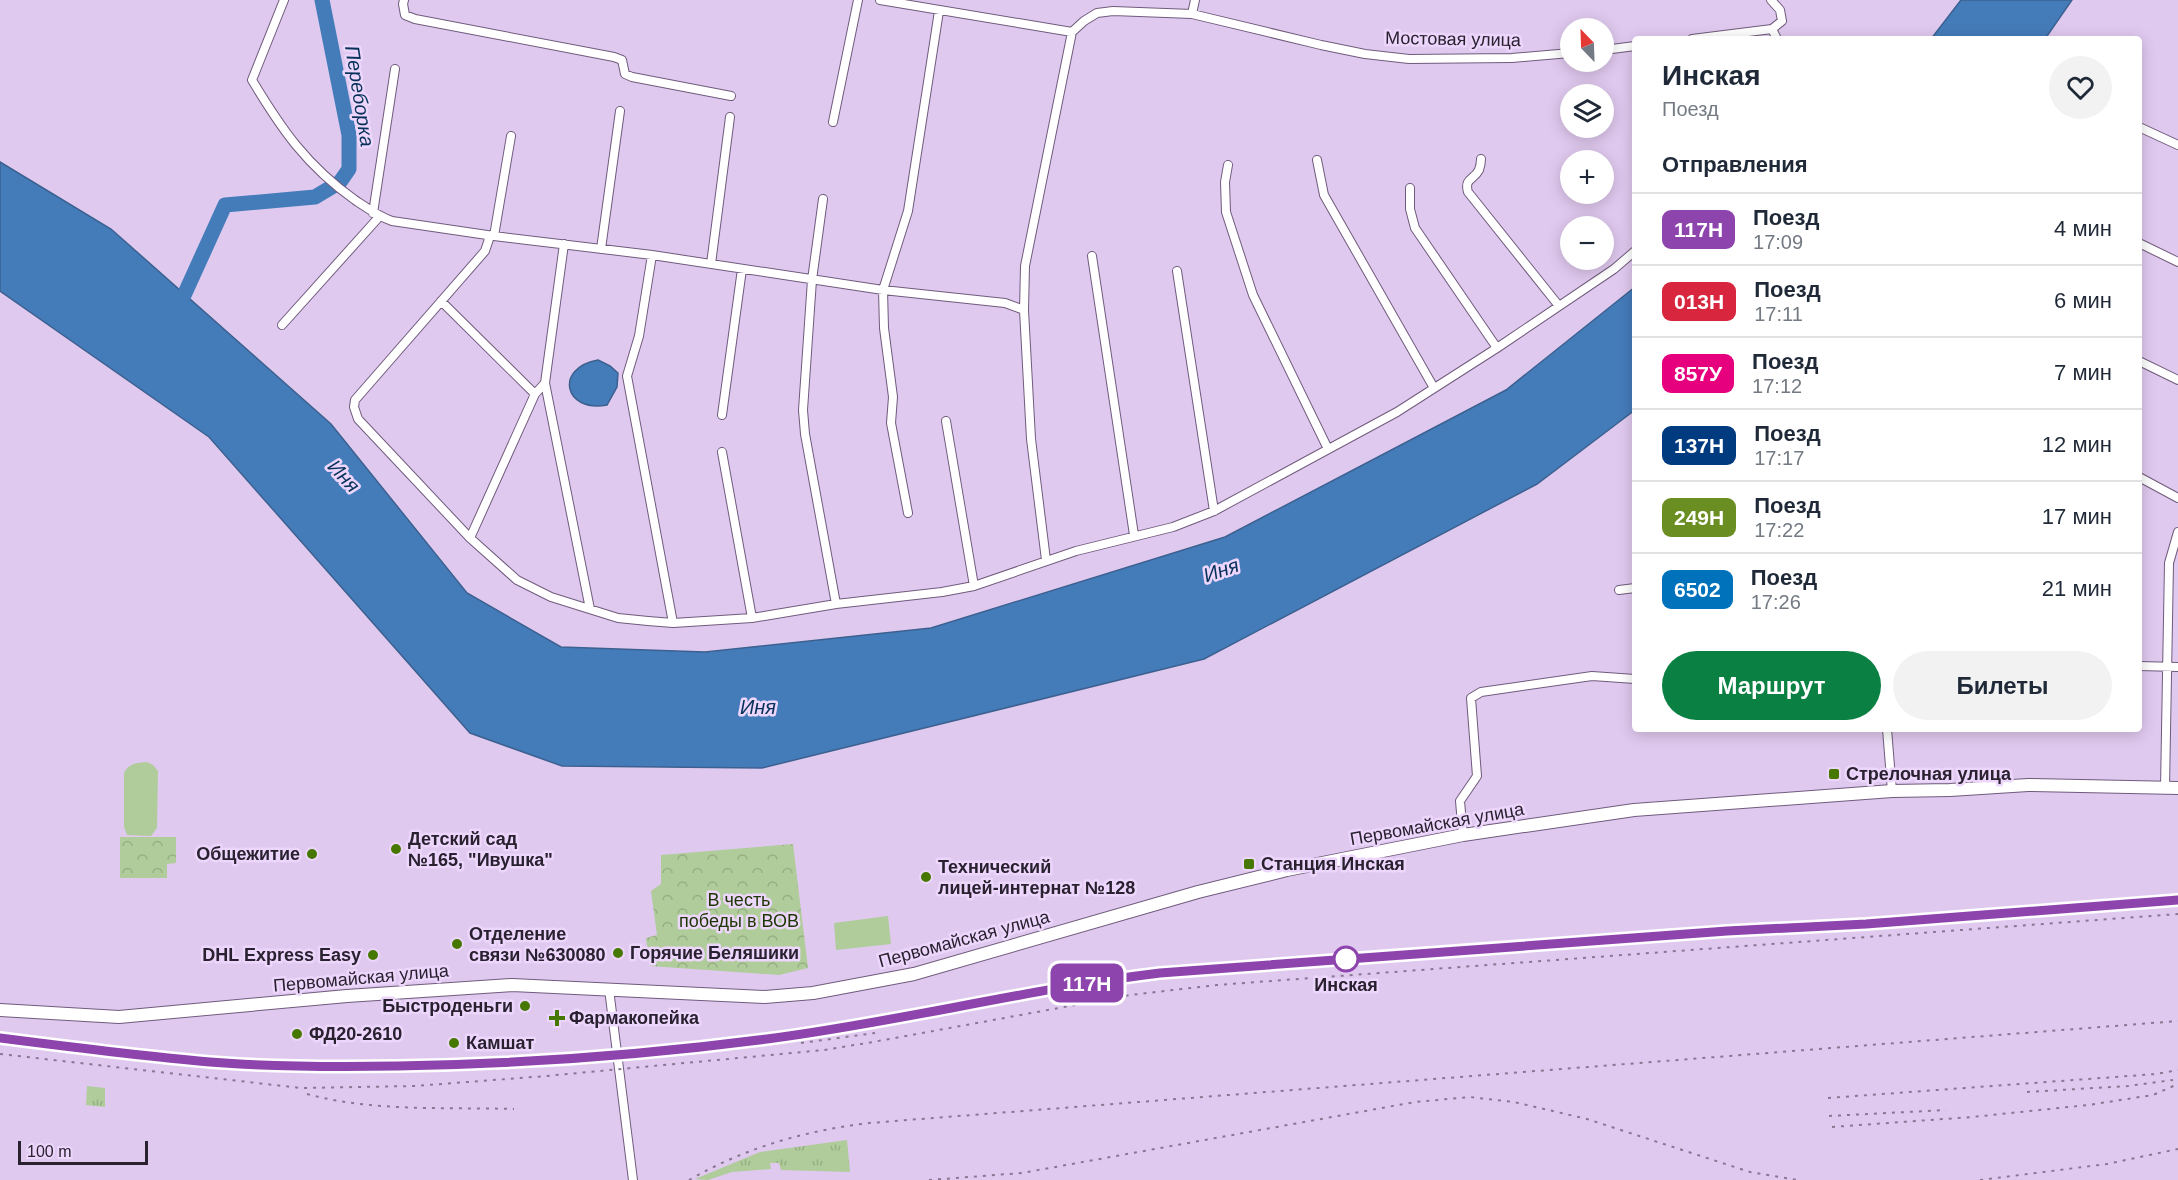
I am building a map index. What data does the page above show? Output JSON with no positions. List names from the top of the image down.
{
  "streets": {
    "main road": ["Первомайская улица"],
    "street": ["Мостовая улица"]
  },
  "water": ["Переборка", "Иня"],
  "parks": ["В честь победы в ВОВ"],
  "places": {
    "transit": ["Стрелочная улица", "Станция Инская"],
    "other": [
      "Детский сад №165, \"Ивушка\"",
      "Общежитие",
      "Технический лицей-интернат №128",
      "Отделение связи №630080",
      "Горячие Беляшики",
      "DHL Express Easy",
      "Инская",
      "Быстроденьги",
      "ФД20-2610",
      "Камшат"
    ],
    "health": ["Фармакопейка"]
  },
  "scale_bar": "100 m",
  "north": "top left",
  "page": {
    "on_map": "117Н",
    "map_buttons": ["+", "−"],
    "heading": [
      ["Инская", "Поезд"],
      "Отправления"
    ],
    "list": [
      {
        "mark": "117Н",
        "name": "Поезд",
        "note": "17:09",
        "value": "4 мин"
      },
      {
        "mark": "013Н",
        "name": "Поезд",
        "note": "17:11",
        "value": "6 мин"
      },
      {
        "mark": "857У",
        "name": "Поезд",
        "note": "17:12",
        "value": "7 мин"
      },
      {
        "mark": "137Н",
        "name": "Поезд",
        "note": "17:17",
        "value": "12 мин"
      },
      {
        "mark": "249Н",
        "name": "Поезд",
        "note": "17:22",
        "value": "17 мин"
      },
      {
        "mark": "6502",
        "name": "Поезд",
        "note": "17:26",
        "value": "21 мин"
      }
    ],
    "buttons": ["Маршрут", "Билеты"],
    "scale": "100 m"
  }
}
